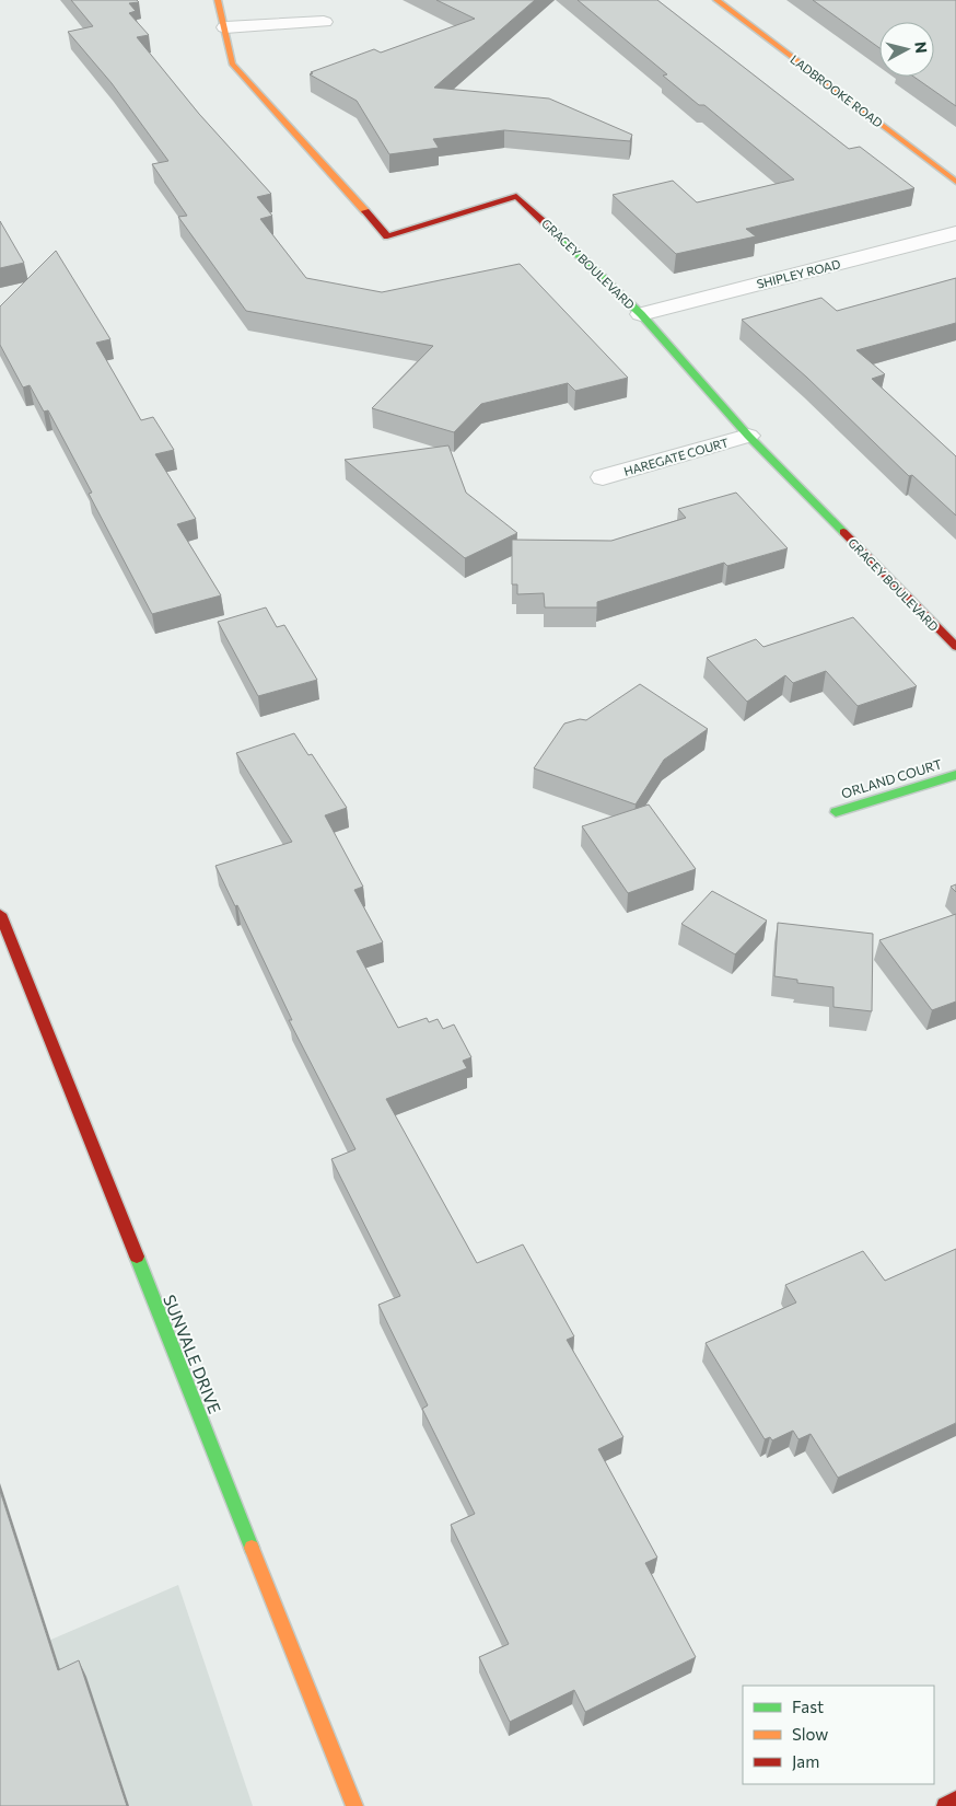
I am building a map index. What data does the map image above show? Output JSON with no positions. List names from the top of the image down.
{
  "streets": {
    "street": [
      "LADBROOKE ROAD",
      "GRACEY BOULEVARD",
      "SHIPLEY ROAD",
      "HAREGATE COURT",
      "ORLAND COURT",
      "SUNVALE DRIVE"
    ]
  },
  "crossings": [
    ["GRACEY BOULEVARD", "SHIPLEY ROAD"],
    ["GRACEY BOULEVARD", "HAREGATE COURT"]
  ],
  "legend": ["Fast", "Slow", "Jam"],
  "north": "right"
}
